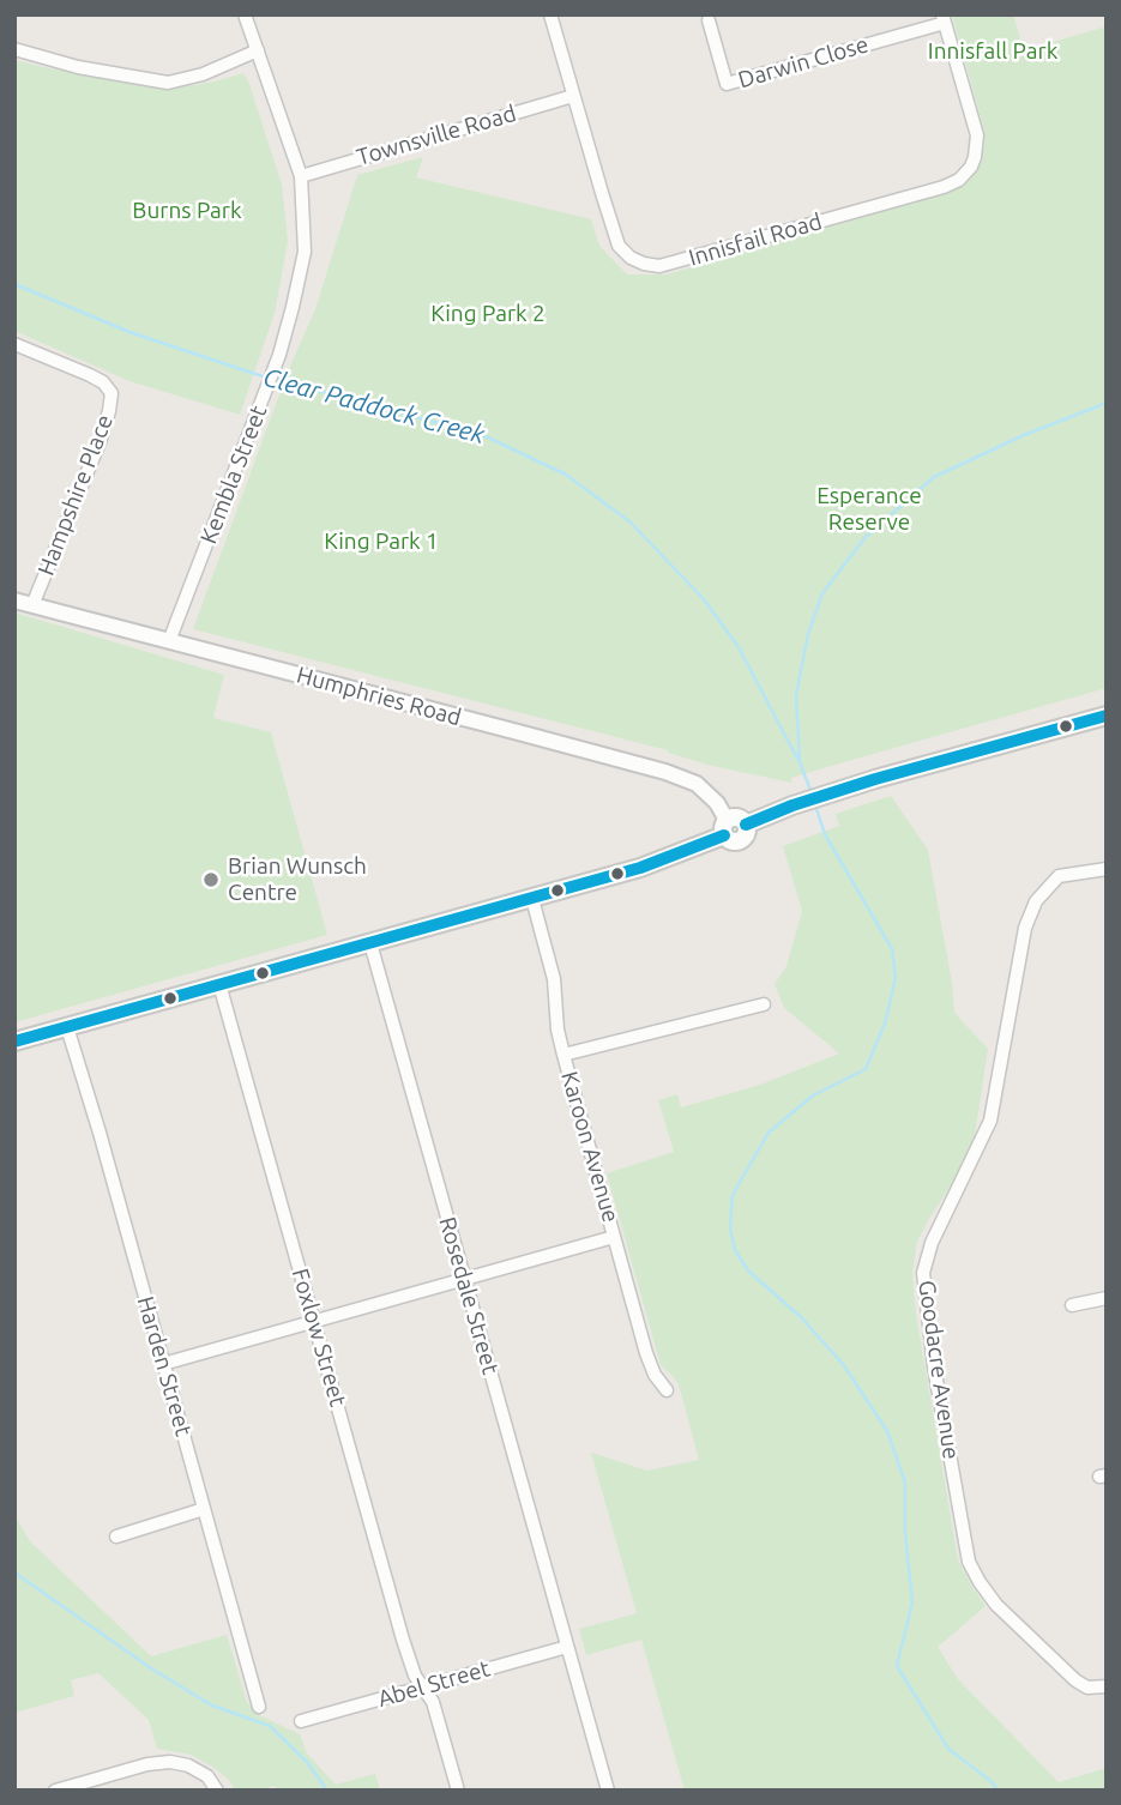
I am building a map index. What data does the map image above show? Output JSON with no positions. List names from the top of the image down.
{
  "streets": {
    "street": [
      "Darwin Close",
      "Townsville Road",
      "Innisfail Road",
      "Kembla Street",
      "Hampshire Place",
      "Humphries Road",
      "Karoon Avenue",
      "Rosedale Street",
      "Foxlow Street",
      "Harden Street",
      "Goodacre Avenue",
      "Abel Street"
    ]
  },
  "crossings": [
    ["Darwin Close", "Innisfail Road"],
    ["Townsville Road", "Innisfail Road"],
    ["Townsville Road", "Kembla Street"],
    ["Kembla Street", "Humphries Road"],
    ["Hampshire Place", "Humphries Road"],
    ["Rosedale Street", "Abel Street"],
    ["Foxlow Street", "Abel Street"]
  ],
  "water": ["Clear Paddock Creek"],
  "parks": [
    "Innisfall Park",
    "Burns Park",
    "King Park 2",
    "Esperance Reserve",
    "King Park 1"
  ],
  "places": ["Brian Wunsch Centre"]
}
